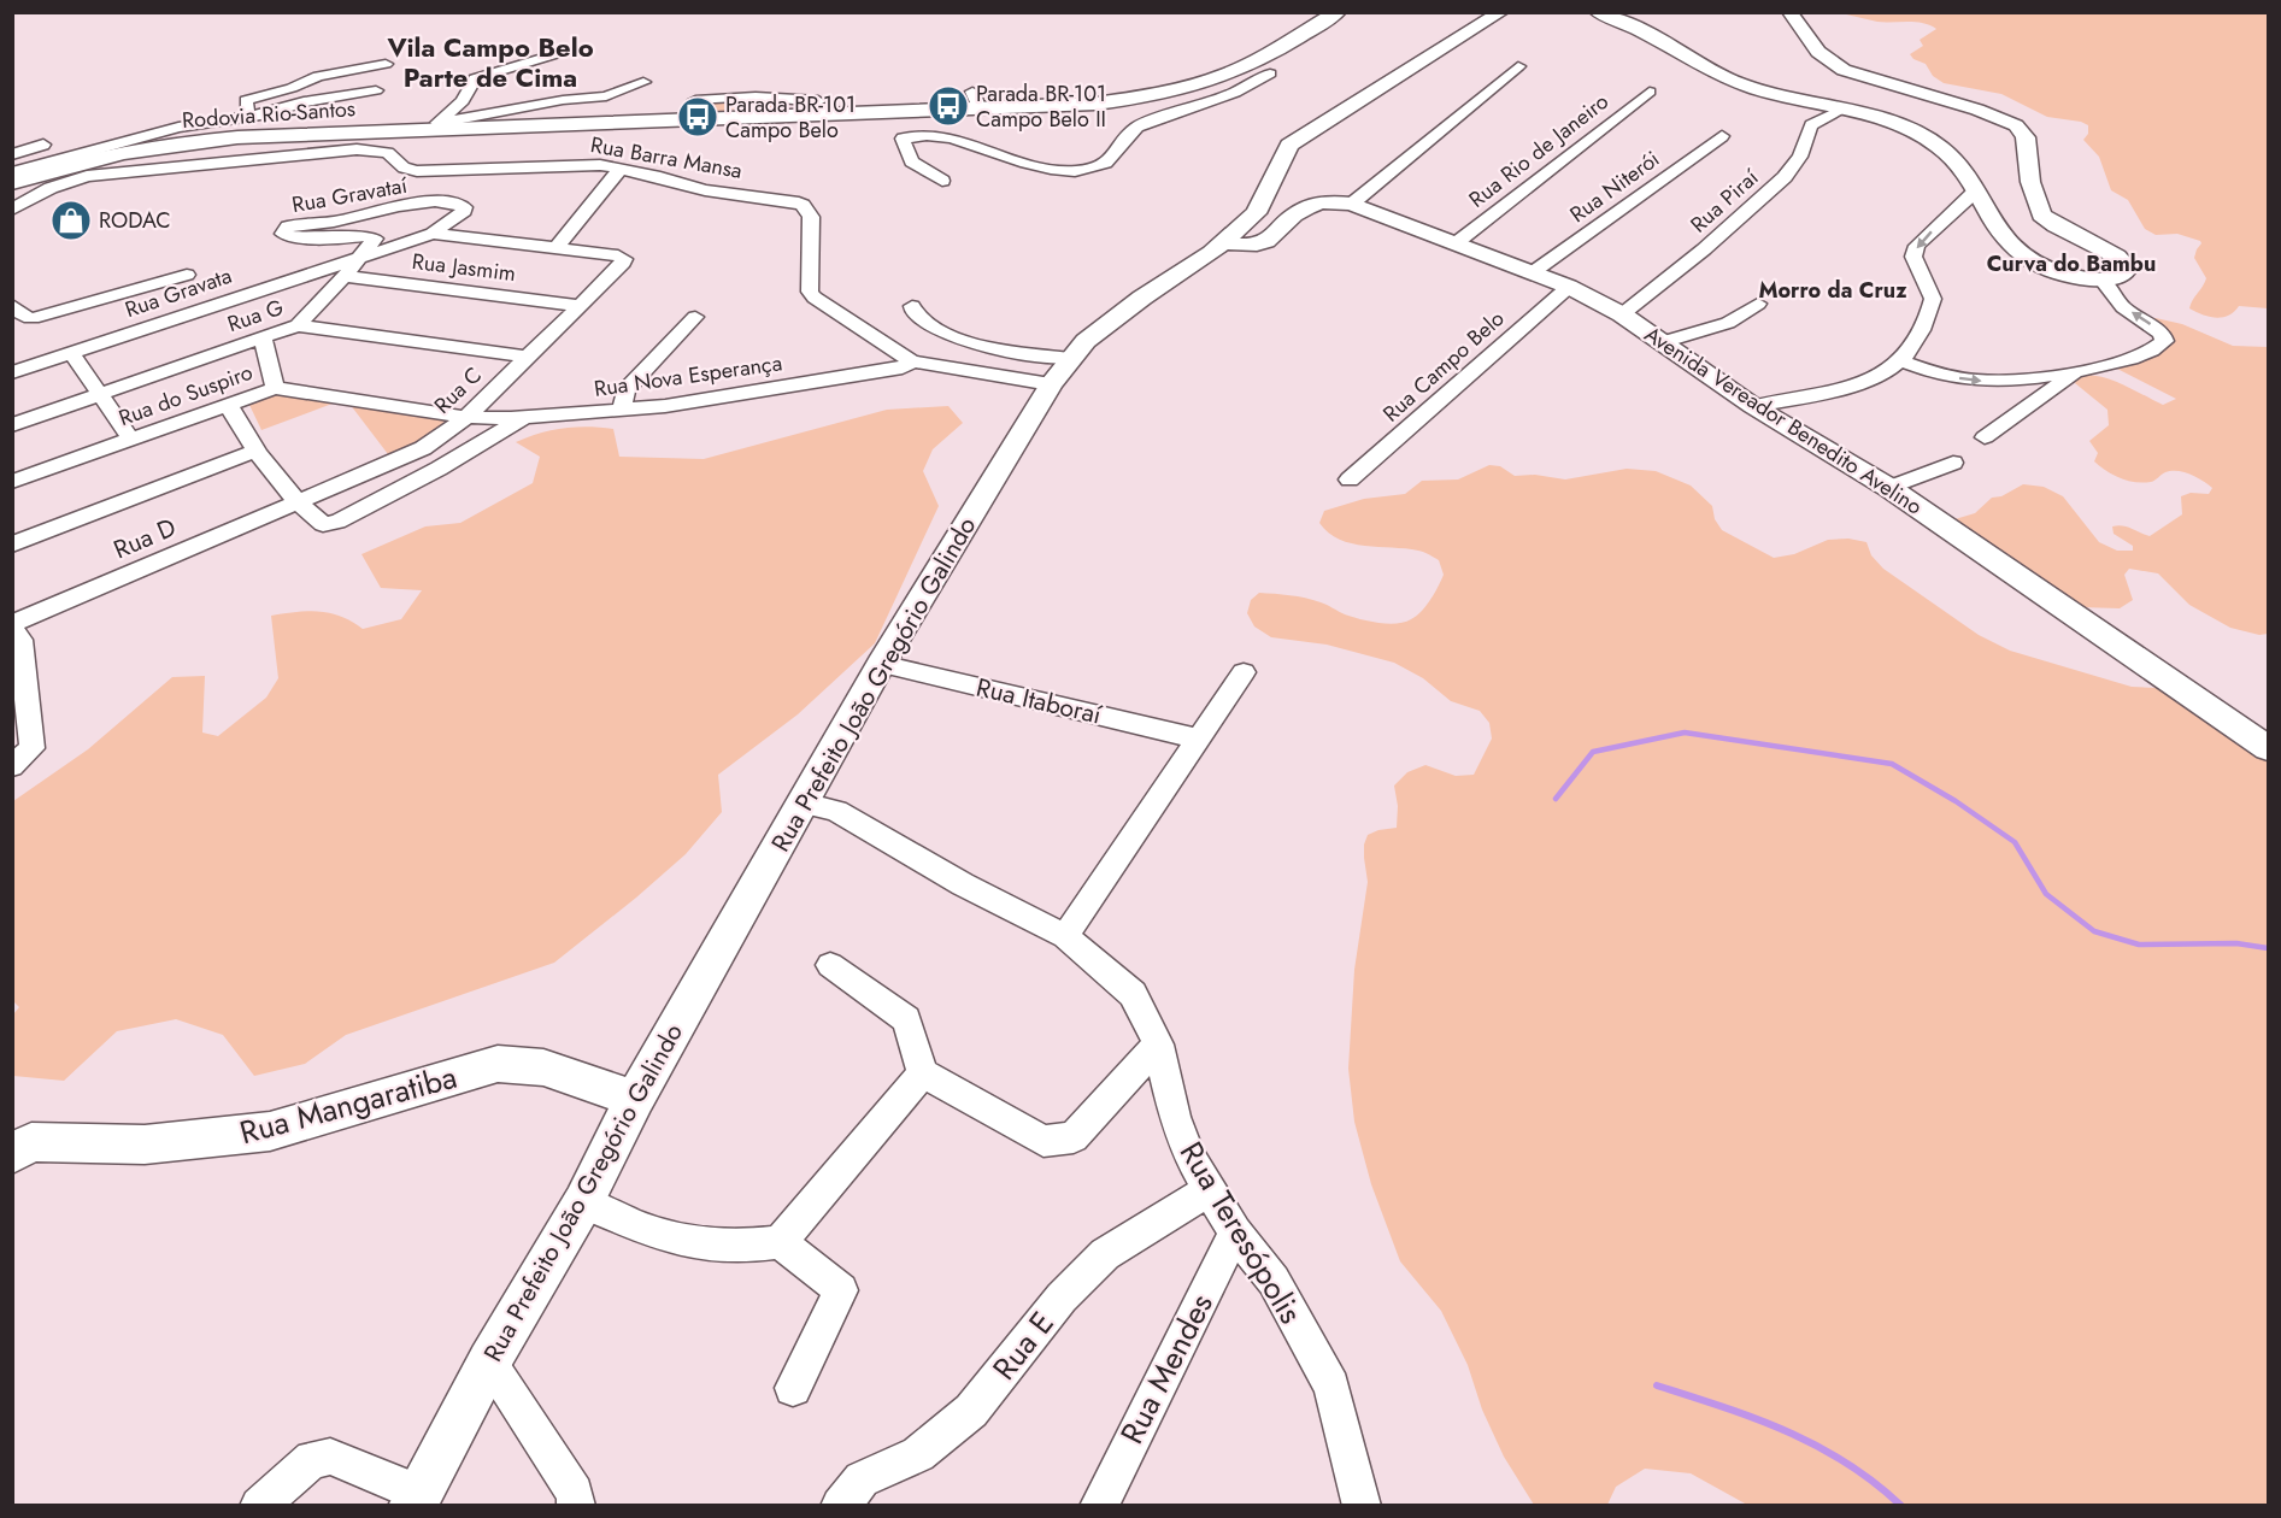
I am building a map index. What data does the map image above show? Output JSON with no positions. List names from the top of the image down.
{
  "streets": {
    "highway": ["Rodovia Rio-Santos"],
    "main road": ["Avenida Vereador Benedito Avelino", "Rua Prefeito João Gregório Galindo", "Rua Mangaratiba"],
    "street": [
      "Rua Rio de Janeiro",
      "Rua Barra Mansa",
      "Rua Niterói",
      "Rua Gravataí",
      "Rua Piraí",
      "Rua Jasmim",
      "Rua Gravata",
      "Rua G",
      "Rua Campo Belo",
      "Rua Nova Esperança",
      "Rua C",
      "Rua do Suspiro",
      "Rua D",
      "Rua Itaboraí",
      "Rua Teresópolis",
      "Rua E",
      "Rua Mendes"
    ]
  },
  "crossings": [
    ["Rodovia Rio-Santos", "Rua Barra Mansa"],
    ["Rua Rio de Janeiro", "Avenida Vereador Benedito Avelino"],
    ["Rua Barra Mansa", "Rua Nova Esperança"],
    ["Rua Barra Mansa", "Rua Prefeito João Gregório Galindo"],
    ["Rua Niterói", "Avenida Vereador Benedito Avelino"],
    ["Rua Gravataí", "Rua Jasmim"],
    ["Rua Gravataí", "Rua Gravata"],
    ["Rua Gravataí", "Rua G"],
    ["Rua Piraí", "Avenida Vereador Benedito Avelino"],
    ["Rua Jasmim", "Rua C"],
    ["Rua G", "Rua C"],
    ["Rua Campo Belo", "Avenida Vereador Benedito Avelino"],
    ["Rua Nova Esperança", "Rua C"],
    ["Rua Nova Esperança", "Rua do Suspiro"],
    ["Rua C", "Rua do Suspiro"],
    ["Rua C", "Rua D"],
    ["Avenida Vereador Benedito Avelino", "Rua Prefeito João Gregório Galindo"],
    ["Rua Prefeito João Gregório Galindo", "Rua Itaboraí"],
    ["Rua Prefeito João Gregório Galindo", "Rua Mangaratiba"],
    ["Rua Prefeito João Gregório Galindo", "Rua Teresópolis"],
    ["Rua Teresópolis", "Rua E"],
    ["Rua Teresópolis", "Rua Mendes"]
  ],
  "districts": ["Vila Campo Belo Parte de Cima", "Curva do Bambu", "Morro da Cruz"],
  "places": {
    "bus stop": ["Parada BR-101 Campo Belo II", "Parada BR-101 Campo Belo"],
    "shop": ["RODAC"]
  }
}
